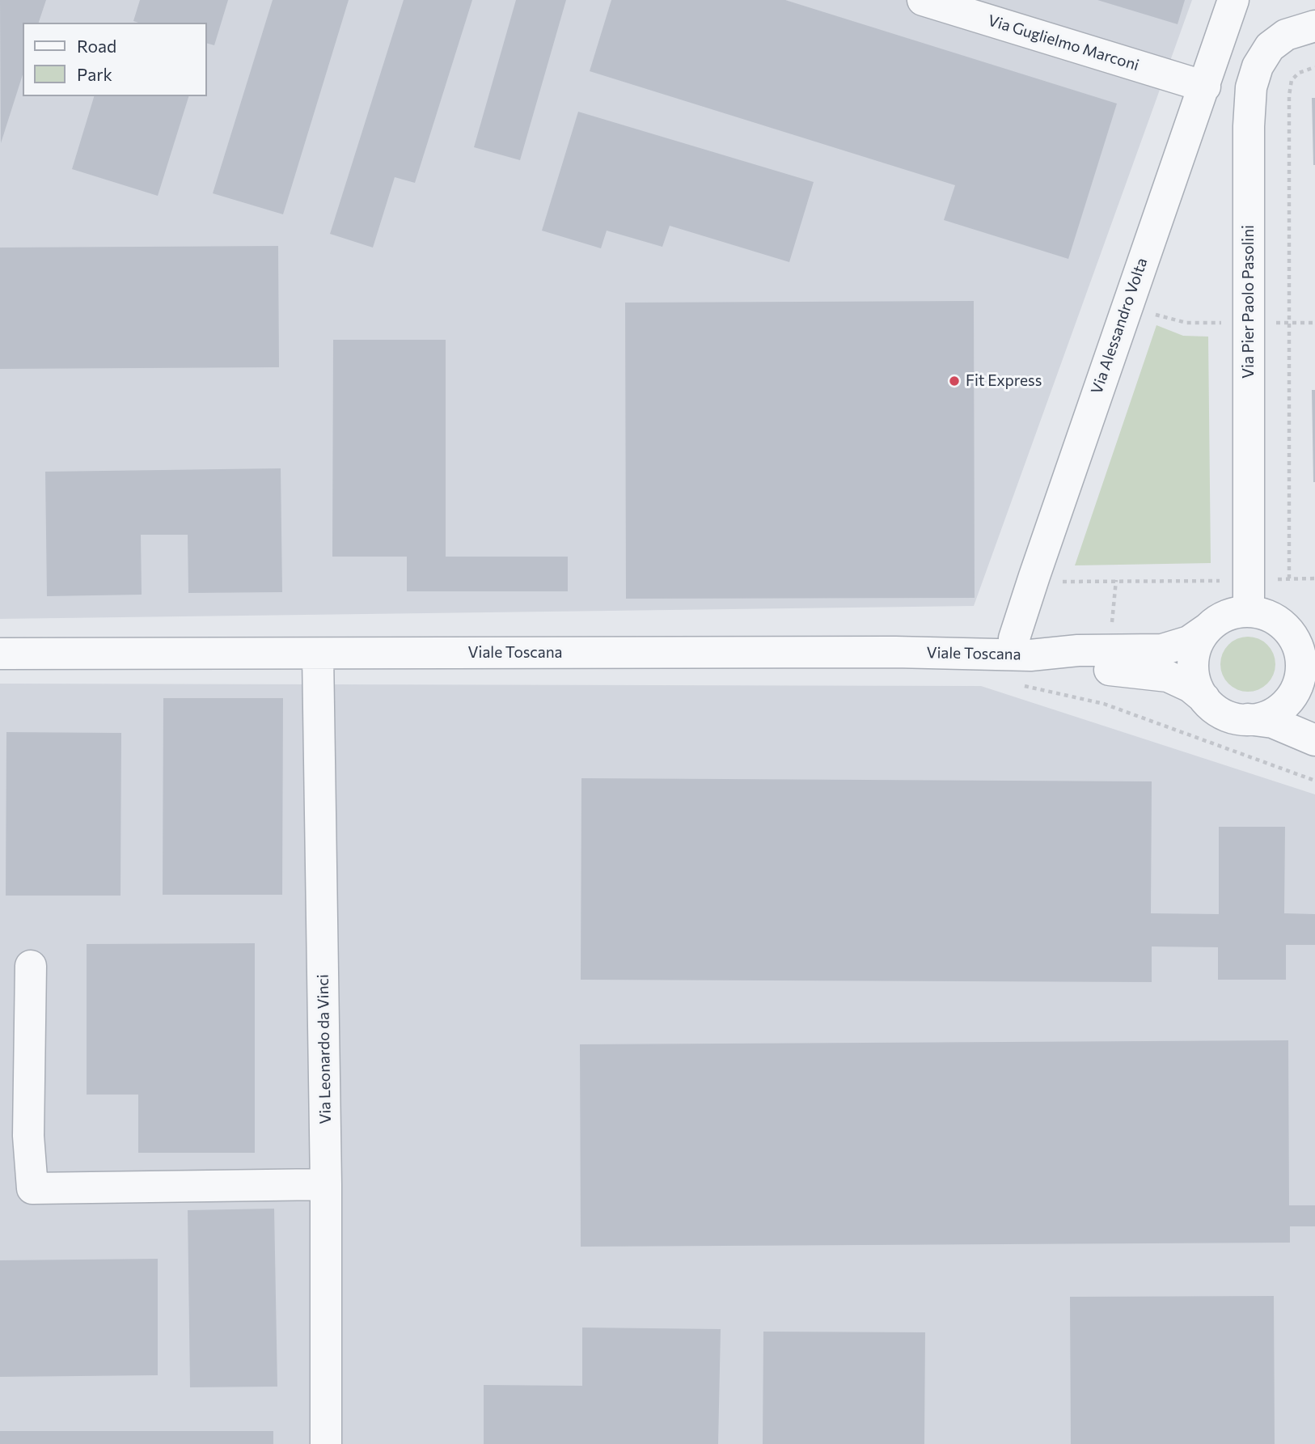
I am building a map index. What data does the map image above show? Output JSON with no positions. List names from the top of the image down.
{
  "streets": {
    "street": [
      "Via Guglielmo Marconi",
      "Via Pier Paolo Pasolini",
      "Via Alessandro Volta",
      "Viale Toscana",
      "Via Leonardo da Vinci"
    ]
  },
  "crossings": [
    ["Via Guglielmo Marconi", "Via Alessandro Volta"],
    ["Via Pier Paolo Pasolini", "Viale Toscana"],
    ["Via Alessandro Volta", "Viale Toscana"],
    ["Viale Toscana", "Via Leonardo da Vinci"]
  ],
  "places": ["Fit Express"],
  "legend": ["Road", "Park"]
}
